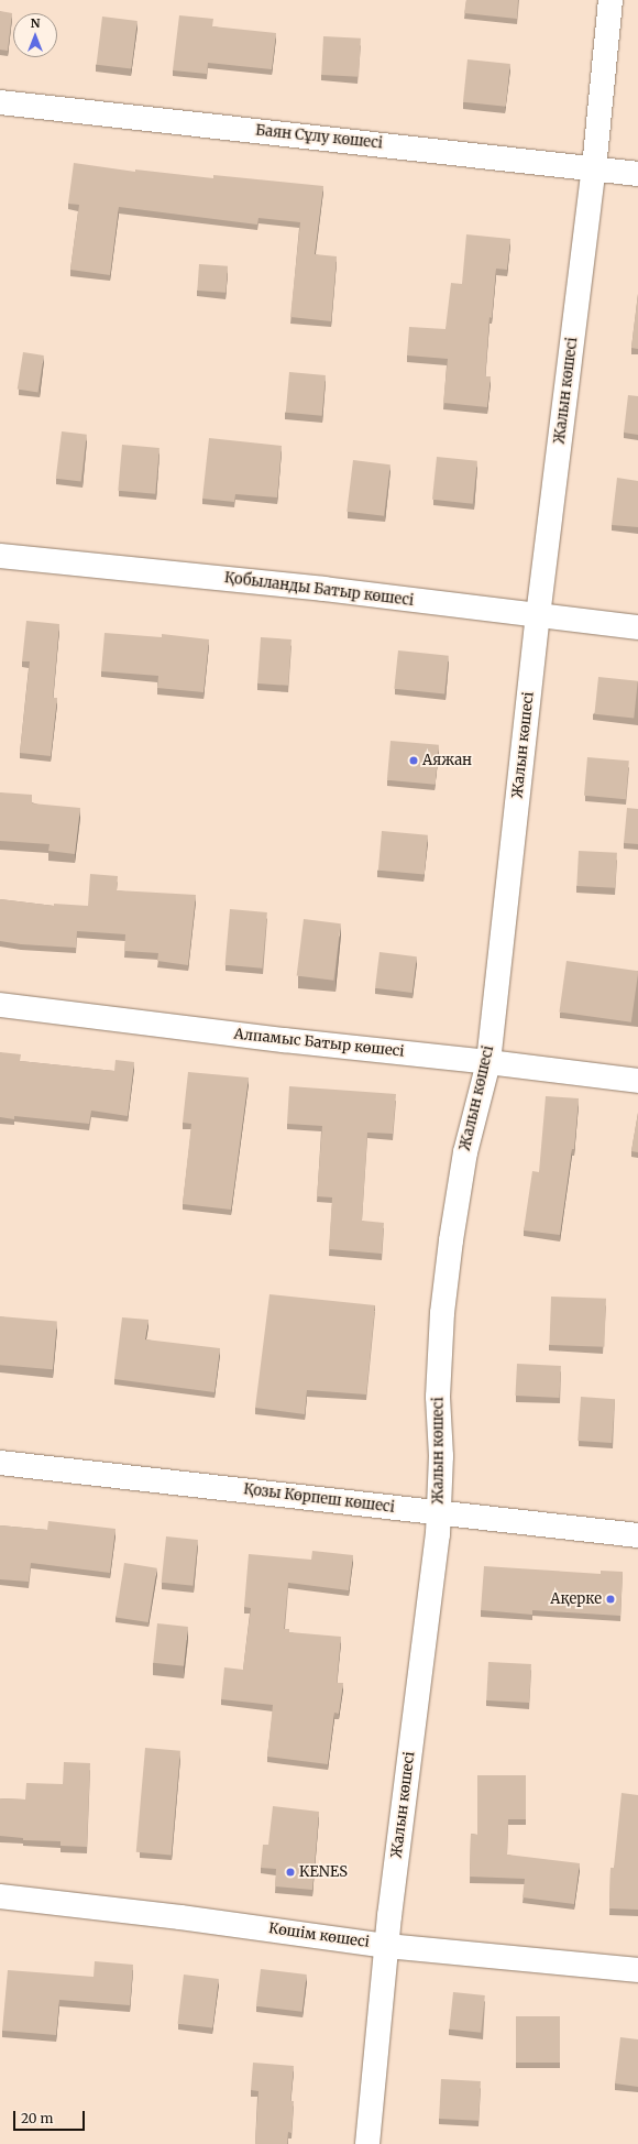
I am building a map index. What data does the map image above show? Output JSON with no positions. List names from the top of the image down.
{
  "streets": {
    "street": [
      "Баян Сұлу көшесі",
      "Жалын көшесі",
      "Қобыланды Батыр көшесі",
      "Алпамыс Батыр көшесі",
      "Қозы Көрпеш көшесі",
      "Көшім көшесі"
    ]
  },
  "crossings": [
    ["Баян Сұлу көшесі", "Жалын көшесі"],
    ["Жалын көшесі", "Қобыланды Батыр көшесі"],
    ["Жалын көшесі", "Алпамыс Батыр көшесі"],
    ["Жалын көшесі", "Қозы Көрпеш көшесі"],
    ["Жалын көшесі", "Көшім көшесі"]
  ],
  "places": ["Аяжан", "Ақерке", "KENES"],
  "scale_bar": "20 m",
  "north": "top"
}
